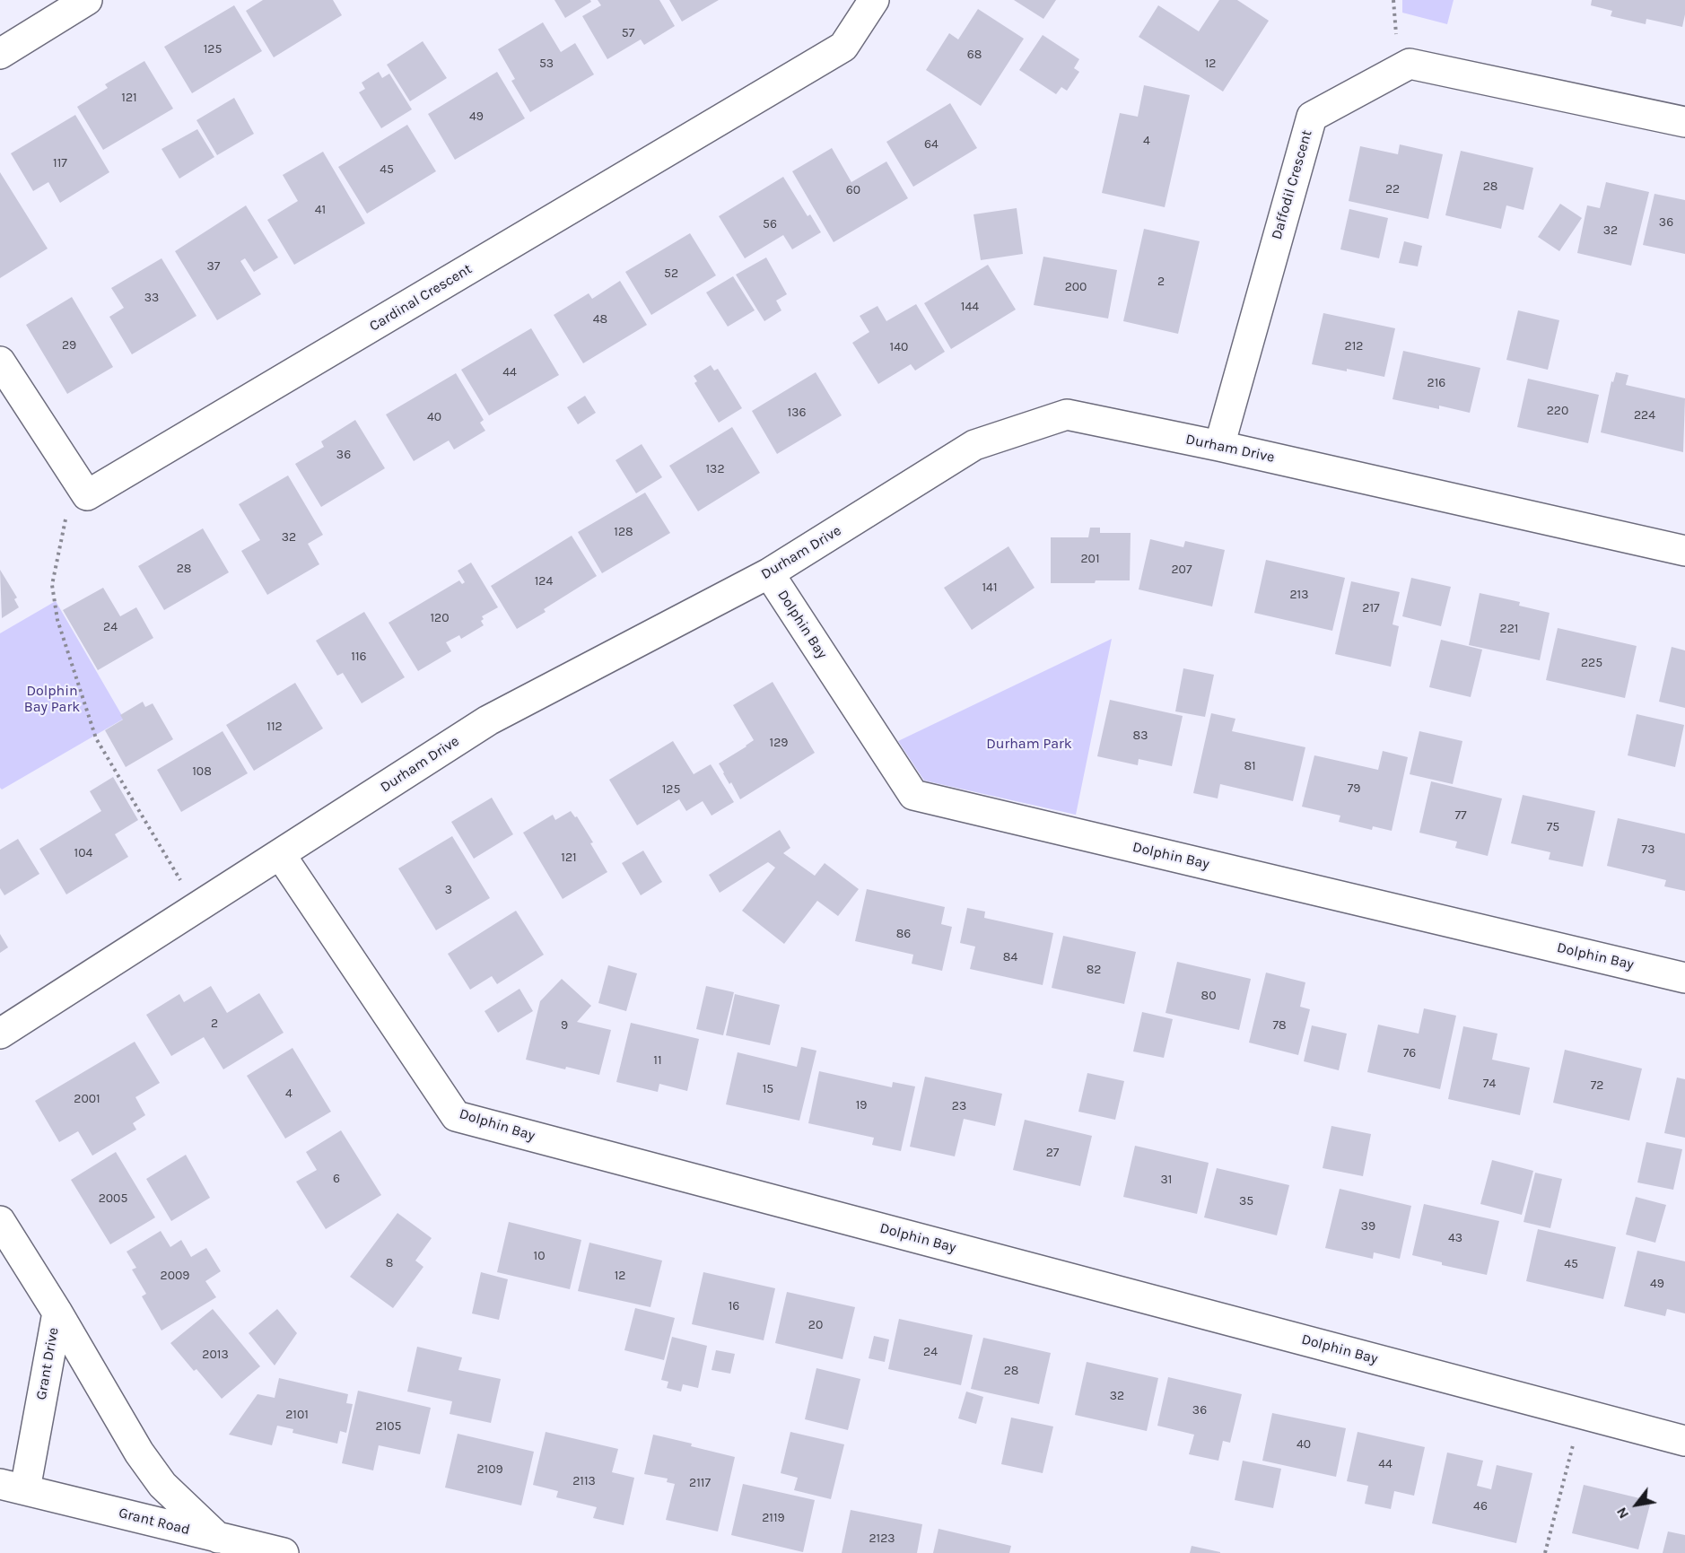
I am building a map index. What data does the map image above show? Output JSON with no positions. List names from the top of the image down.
{
  "streets": {
    "street": [
      "Daffodil Crescent",
      "Cardinal Crescent",
      "Durham Drive",
      "Dolphin Bay",
      "Grant Drive",
      "Grant Road"
    ]
  },
  "crossings": [
    ["Daffodil Crescent", "Durham Drive"],
    ["Durham Drive", "Dolphin Bay"],
    ["Grant Drive", "Grant Road"]
  ],
  "parks": ["Dolphin Bay Park", "Durham Park"],
  "house_numbers": [
    "57",
    "125",
    "68",
    "53",
    "12",
    "121",
    "49",
    "4",
    "64",
    "117",
    "45",
    "28",
    "22",
    "60",
    "41",
    "36",
    "56",
    "32",
    "37",
    "52",
    "2",
    "200",
    "33",
    "144",
    "48",
    "29",
    "212",
    "140",
    "44",
    "216",
    "220",
    "136",
    "224",
    "40",
    "36",
    "132",
    "128",
    "32",
    "201",
    "28",
    "207",
    "124",
    "141",
    "213",
    "217",
    "120",
    "24",
    "221",
    "116",
    "225",
    "112",
    "83",
    "129",
    "81",
    "108",
    "79",
    "125",
    "77",
    "75",
    "73",
    "104",
    "121",
    "3",
    "86",
    "84",
    "82",
    "80",
    "2",
    "9",
    "78",
    "76",
    "11",
    "74",
    "72",
    "15",
    "4",
    "2001",
    "19",
    "23",
    "27",
    "6",
    "31",
    "2005",
    "35",
    "39",
    "43",
    "10",
    "8",
    "45",
    "2009",
    "12",
    "49",
    "16",
    "20",
    "24",
    "2013",
    "28",
    "32",
    "36",
    "2101",
    "2105",
    "40",
    "44",
    "2109",
    "2113",
    "2117",
    "46",
    "2119",
    "2123"
  ],
  "north": "bottom left"
}
